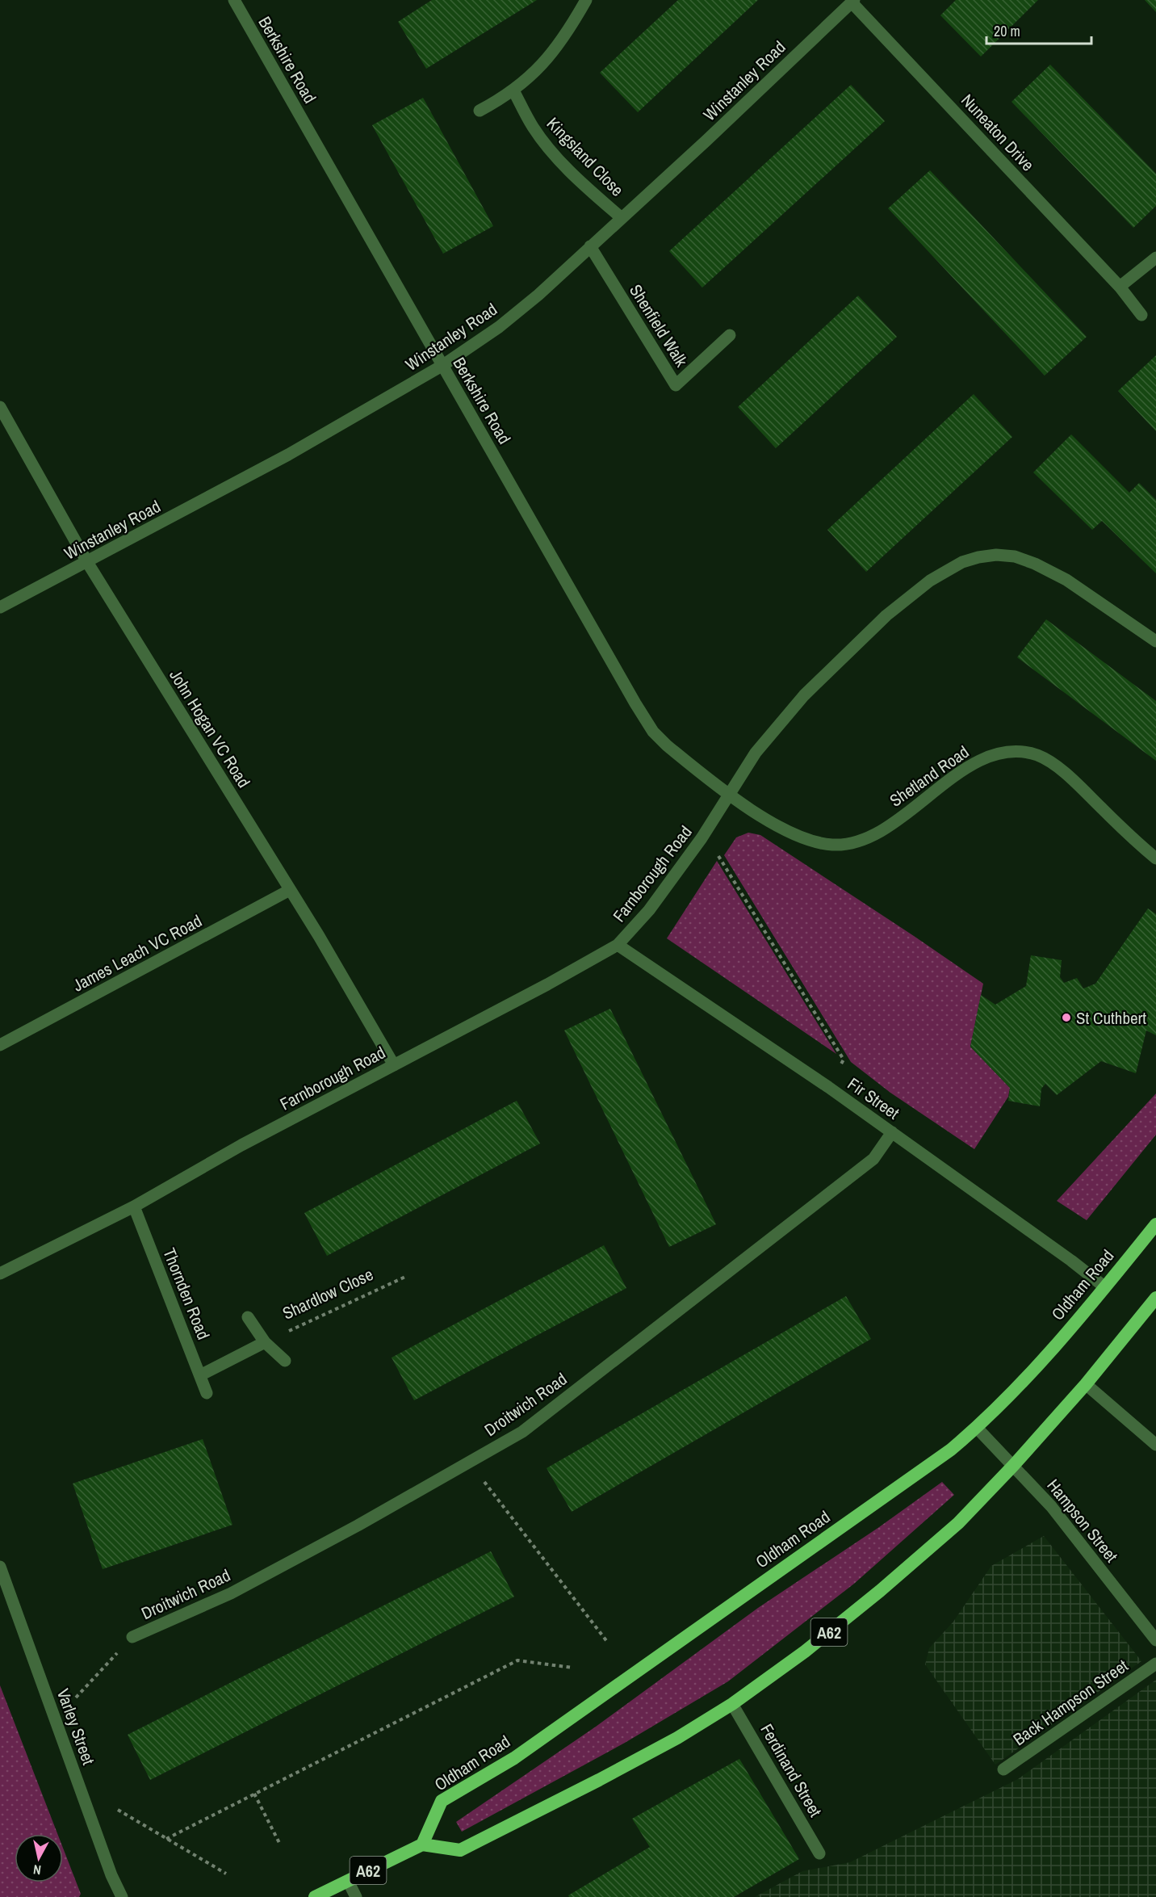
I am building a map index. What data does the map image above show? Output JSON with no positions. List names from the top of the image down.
{
  "streets": {
    "highway": ["Oldham Road", "A62"],
    "street": [
      "Berkshire Road",
      "Winstanley Road",
      "Nuneaton Drive",
      "Kingsland Close",
      "Shenfield Walk",
      "John Hogan VC Road",
      "Shetland Road",
      "Farnborough Road",
      "James Leach VC Road",
      "Fir Street",
      "Thornden Road",
      "Droitwich Road",
      "Hampson Street",
      "Back Hampson Street",
      "Varley Street",
      "Ferdinand Street"
    ],
    "path": ["Shardlow Close"]
  },
  "crossings": [
    ["Berkshire Road", "Winstanley Road"],
    ["Berkshire Road", "Shetland Road"],
    ["Berkshire Road", "Farnborough Road"],
    ["Winstanley Road", "Nuneaton Drive"],
    ["Winstanley Road", "Kingsland Close"],
    ["Winstanley Road", "Shenfield Walk"],
    ["Winstanley Road", "John Hogan VC Road"],
    ["John Hogan VC Road", "Farnborough Road"],
    ["John Hogan VC Road", "James Leach VC Road"],
    ["Shetland Road", "Farnborough Road"],
    ["Farnborough Road", "Fir Street"],
    ["Farnborough Road", "Thornden Road"],
    ["Fir Street", "Oldham Road"],
    ["Fir Street", "Droitwich Road"],
    ["Oldham Road", "Hampson Street"],
    ["Oldham Road", "A62"],
    ["Hampson Street", "A62"],
    ["A62", "Ferdinand Street"]
  ],
  "places": ["St Cuthbert"],
  "scale_bar": "20 m",
  "north": "bottom"
}
